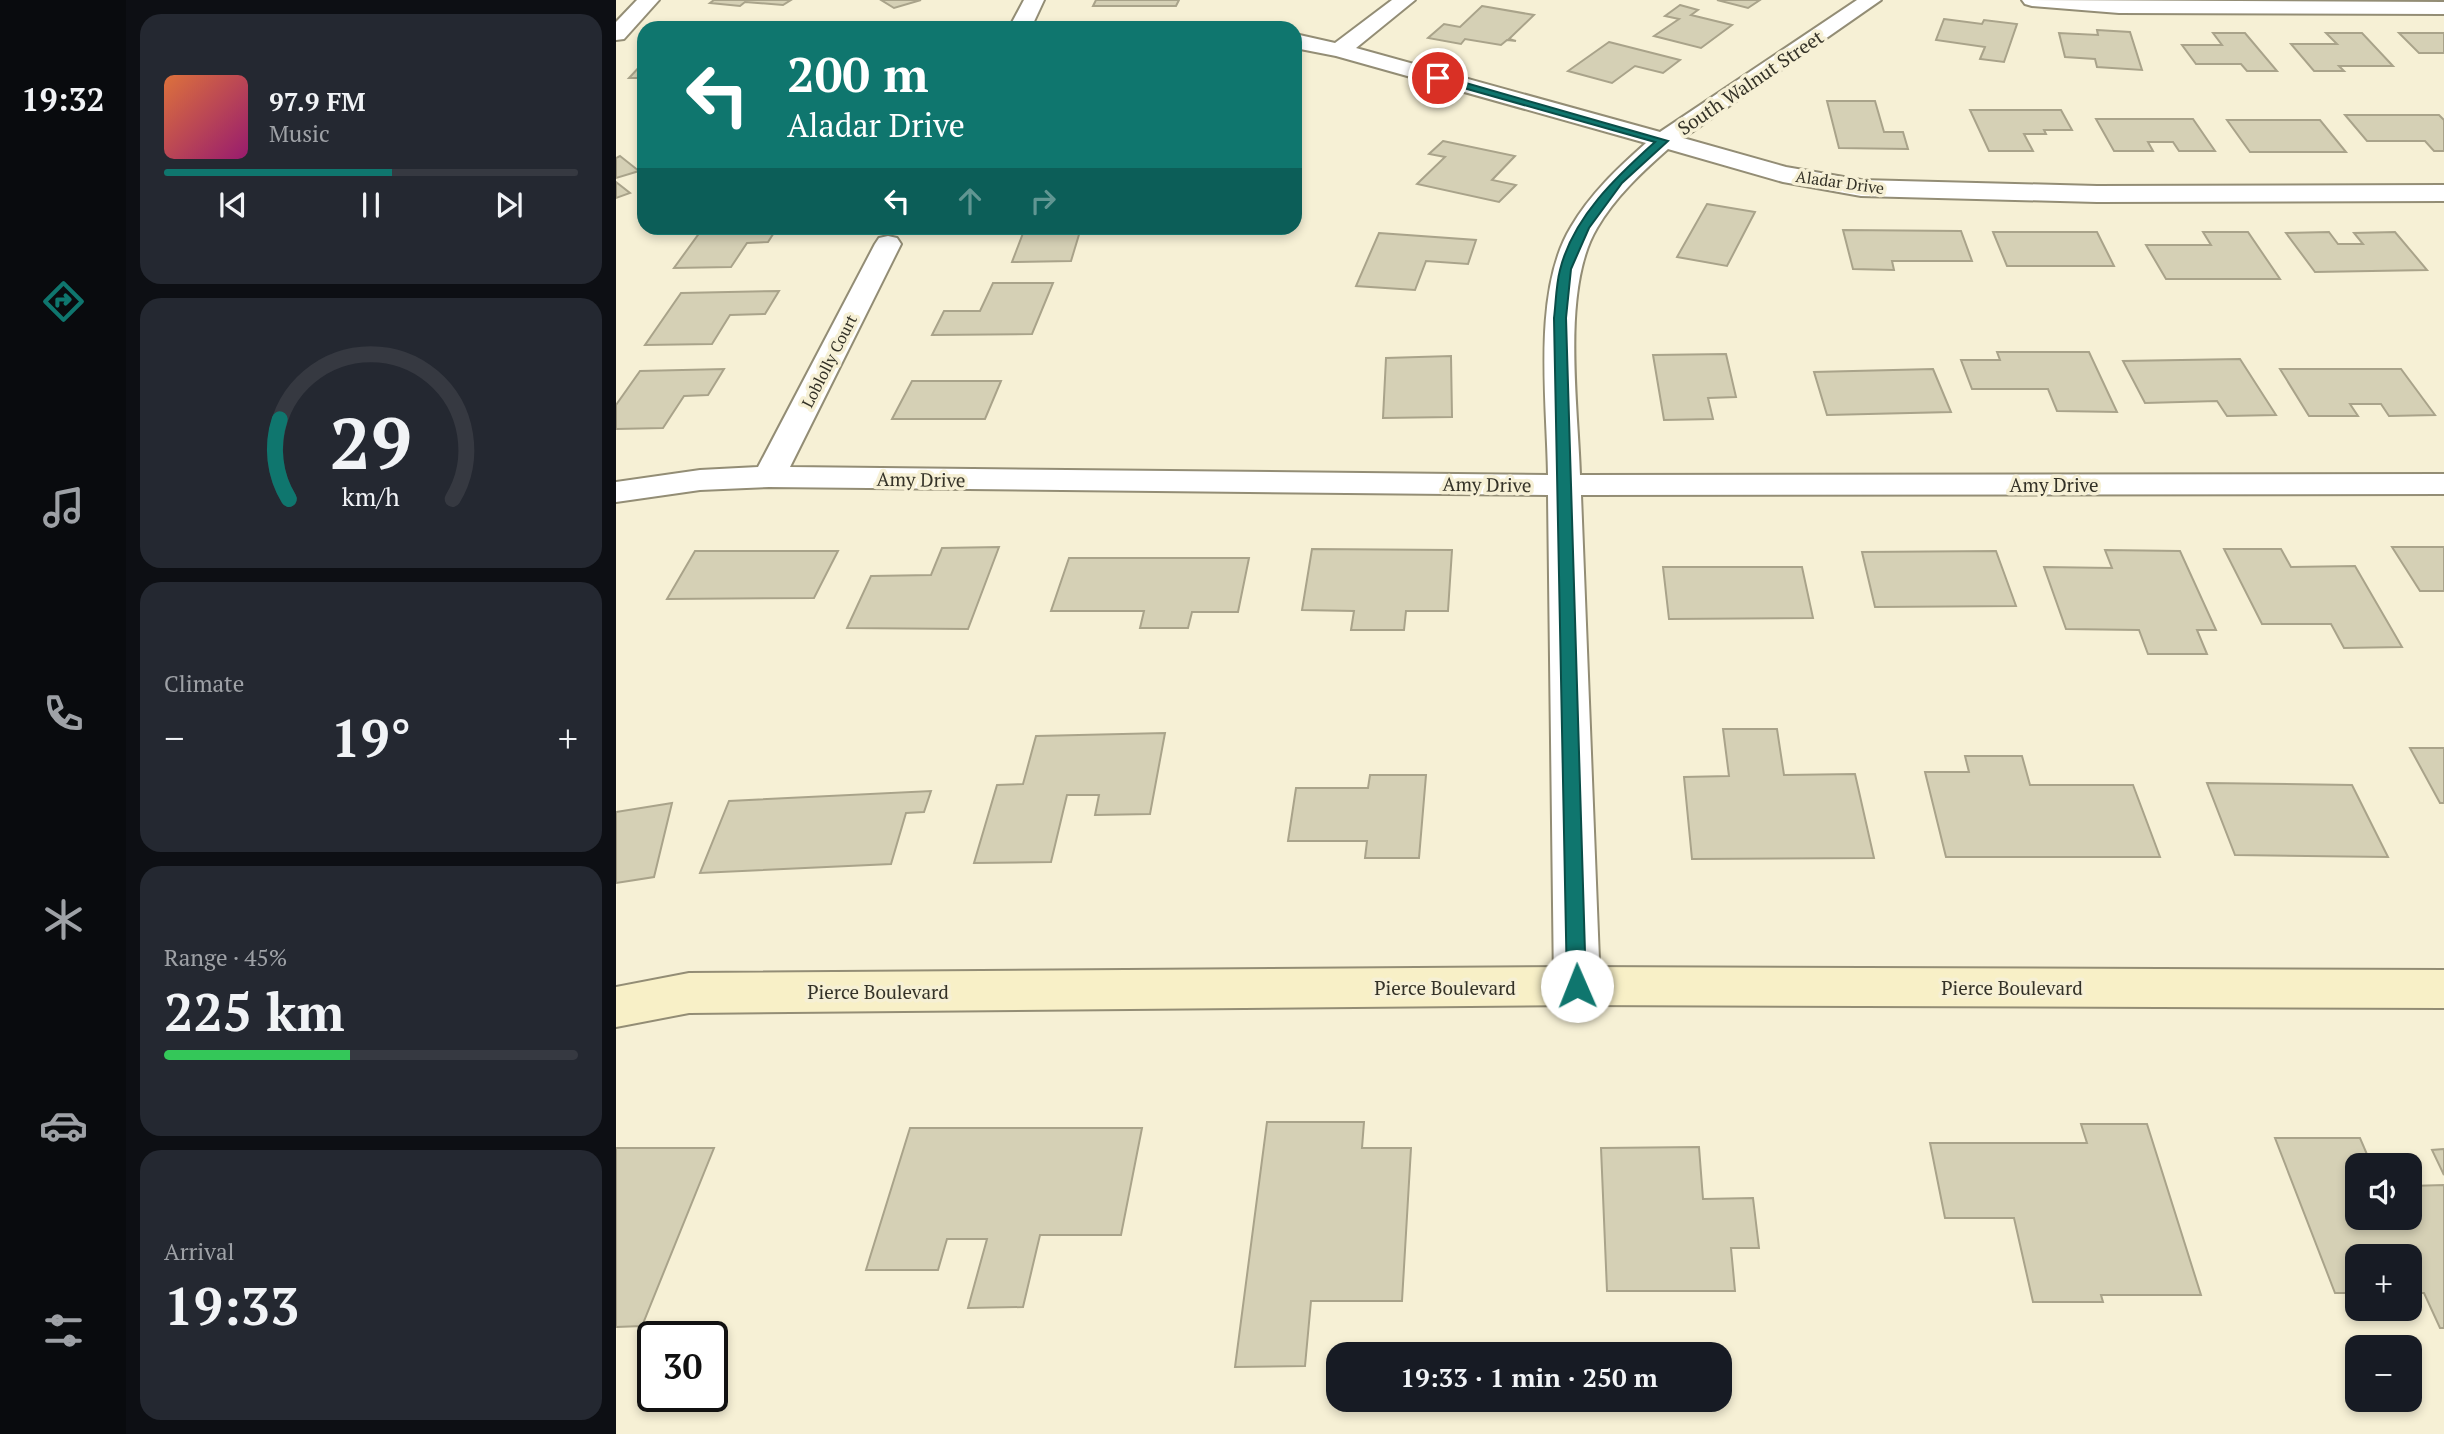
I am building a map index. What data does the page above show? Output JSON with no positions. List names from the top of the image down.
{
  "streets": {
    "street": [
      "South Walnut Street",
      "Aladar Drive",
      "Loblolly Court",
      "Amy Drive",
      "Pierce Boulevard"
    ]
  },
  "crossings": [
    ["South Walnut Street", "Aladar Drive"],
    ["South Walnut Street", "Amy Drive"],
    ["South Walnut Street", "Pierce Boulevard"],
    ["Loblolly Court", "Amy Drive"]
  ],
  "page": {
    "tabs": "19:32",
    "turn": ["200 m", "Aladar Drive"],
    "song": ["97.9 FM", "Music"],
    "tile": [
      "Climate",
      ["Range · 45%", "225 km"],
      ["Arrival", "19:33"]
    ],
    "heat": ["−", "19°", "+"],
    "map_buttons": ["+", "−"],
    "limit": "30",
    "trip": "19:33 · 1 min · 250 m",
    "gauge": ["29", "km/h"]
  }
}
